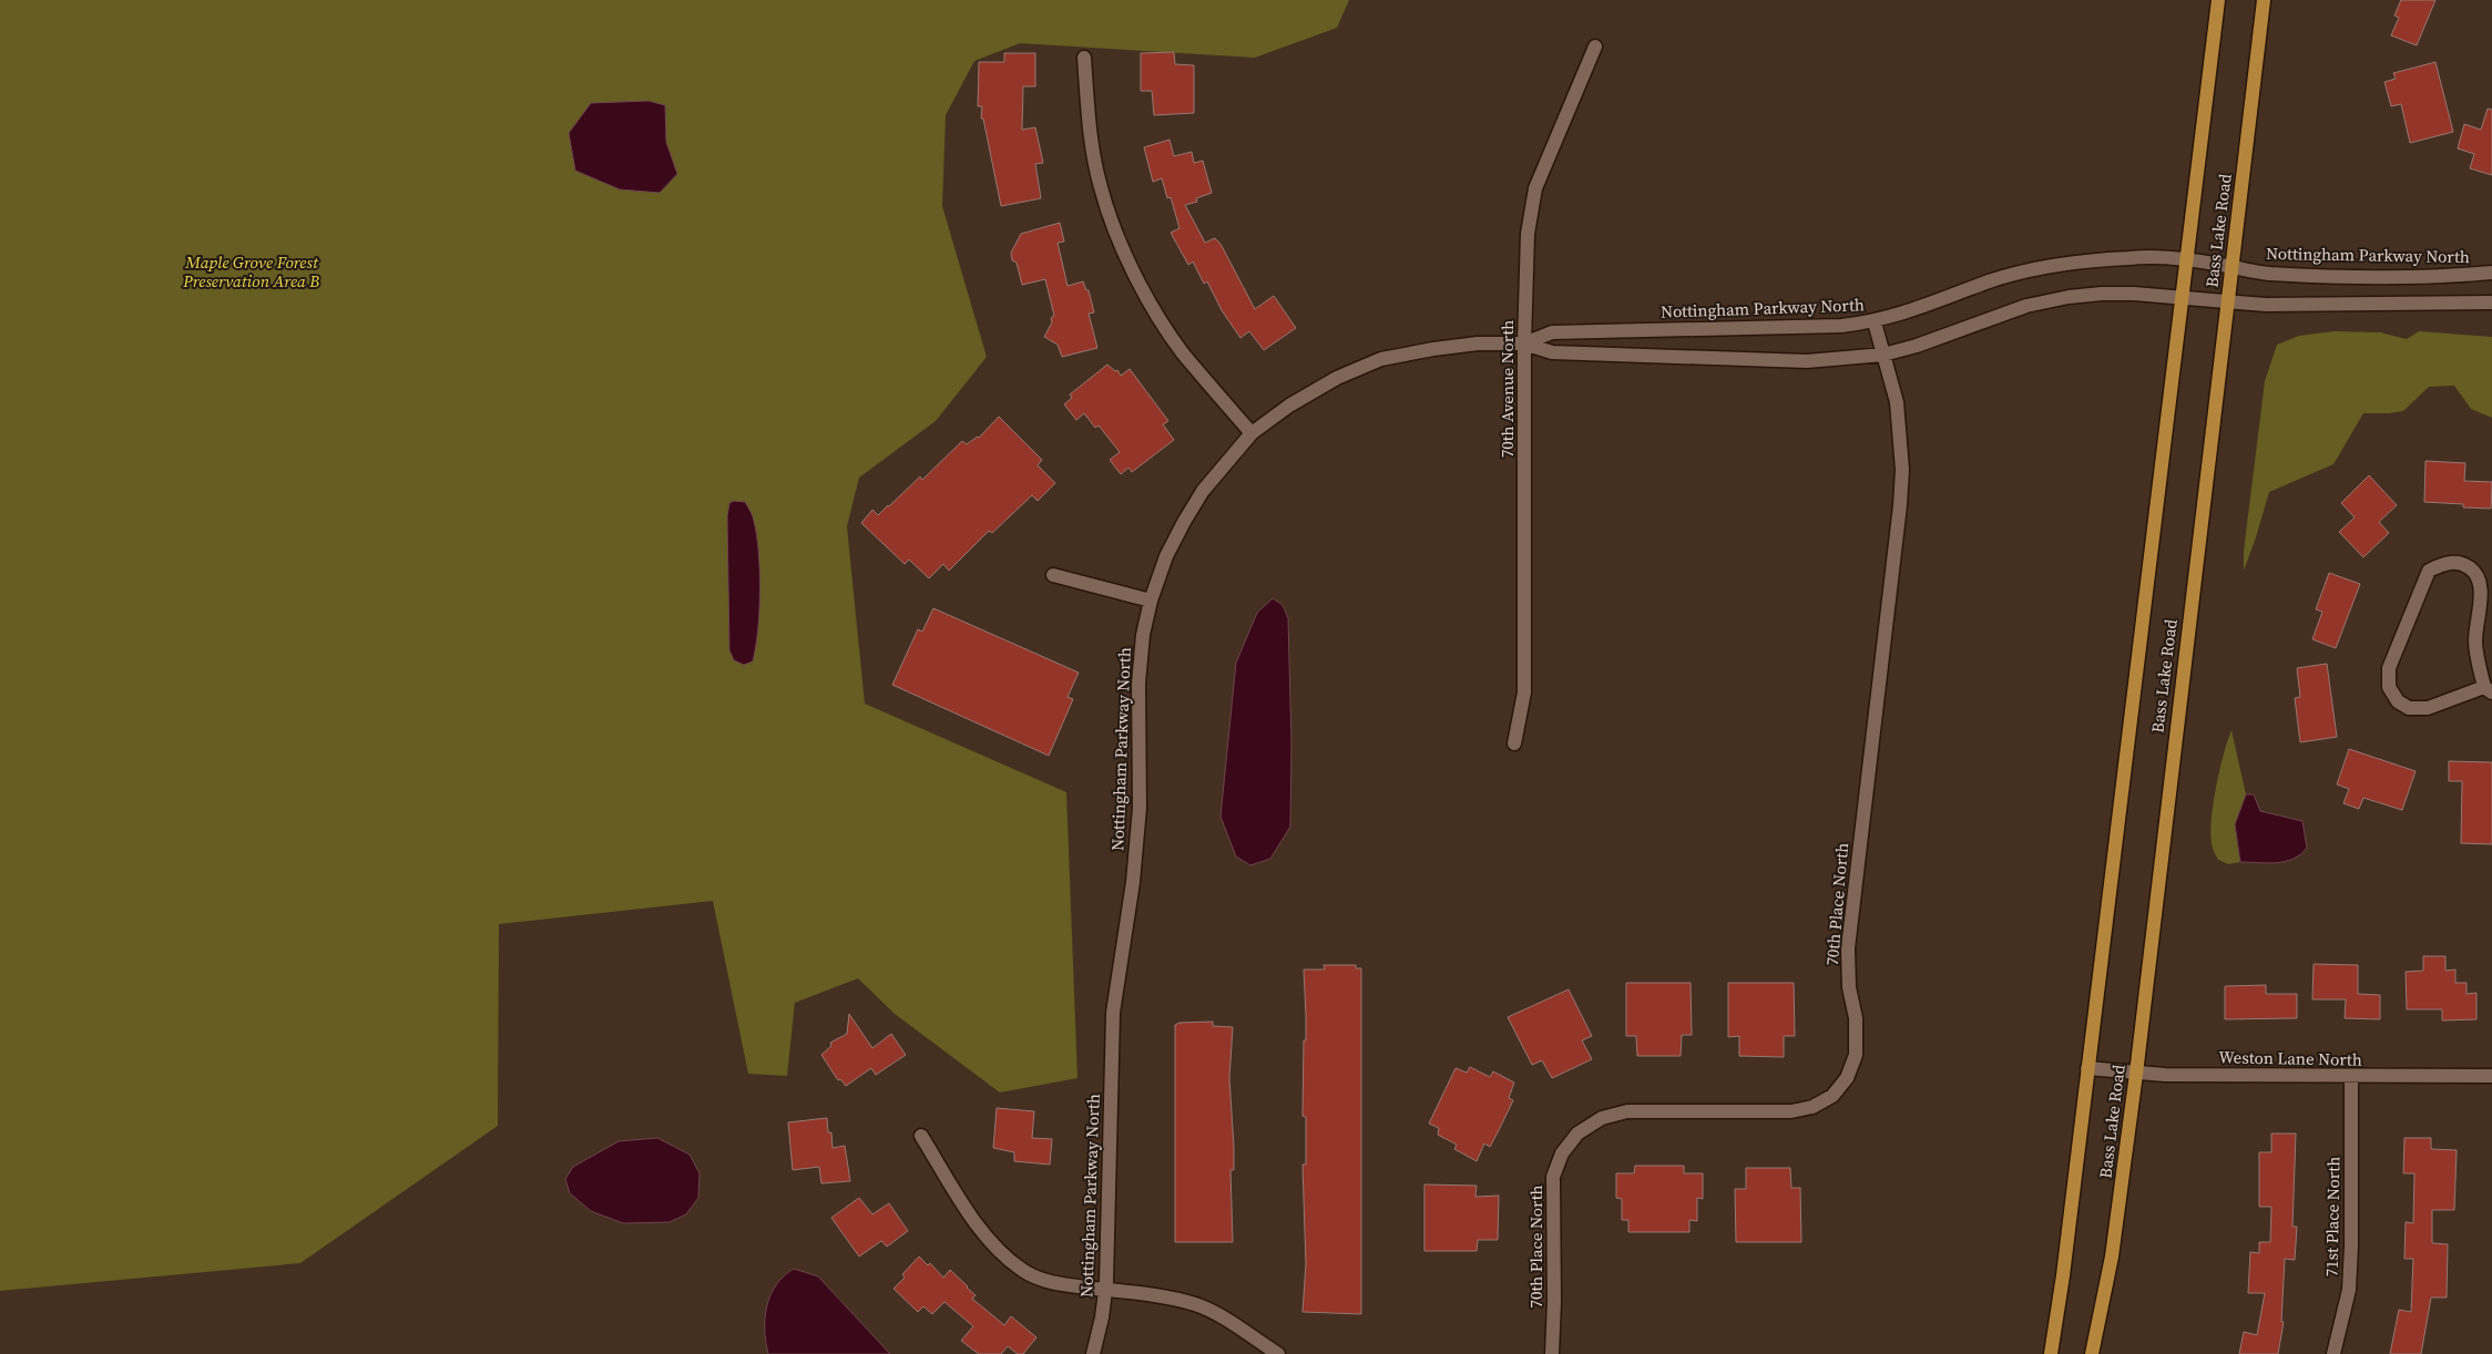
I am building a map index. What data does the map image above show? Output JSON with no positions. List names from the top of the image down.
{
  "streets": {
    "main road": ["Bass Lake Road"],
    "street": [
      "Nottingham Parkway North",
      "70th Avenue North",
      "70th Place North",
      "Weston Lane North",
      "71st Place North"
    ]
  },
  "crossings": [
    ["Bass Lake Road", "Nottingham Parkway North"],
    ["Bass Lake Road", "Weston Lane North"],
    ["Nottingham Parkway North", "70th Avenue North"],
    ["Nottingham Parkway North", "70th Place North"],
    ["Weston Lane North", "71st Place North"]
  ],
  "parks": ["Maple Grove Forest Preservation Area B"]
}
